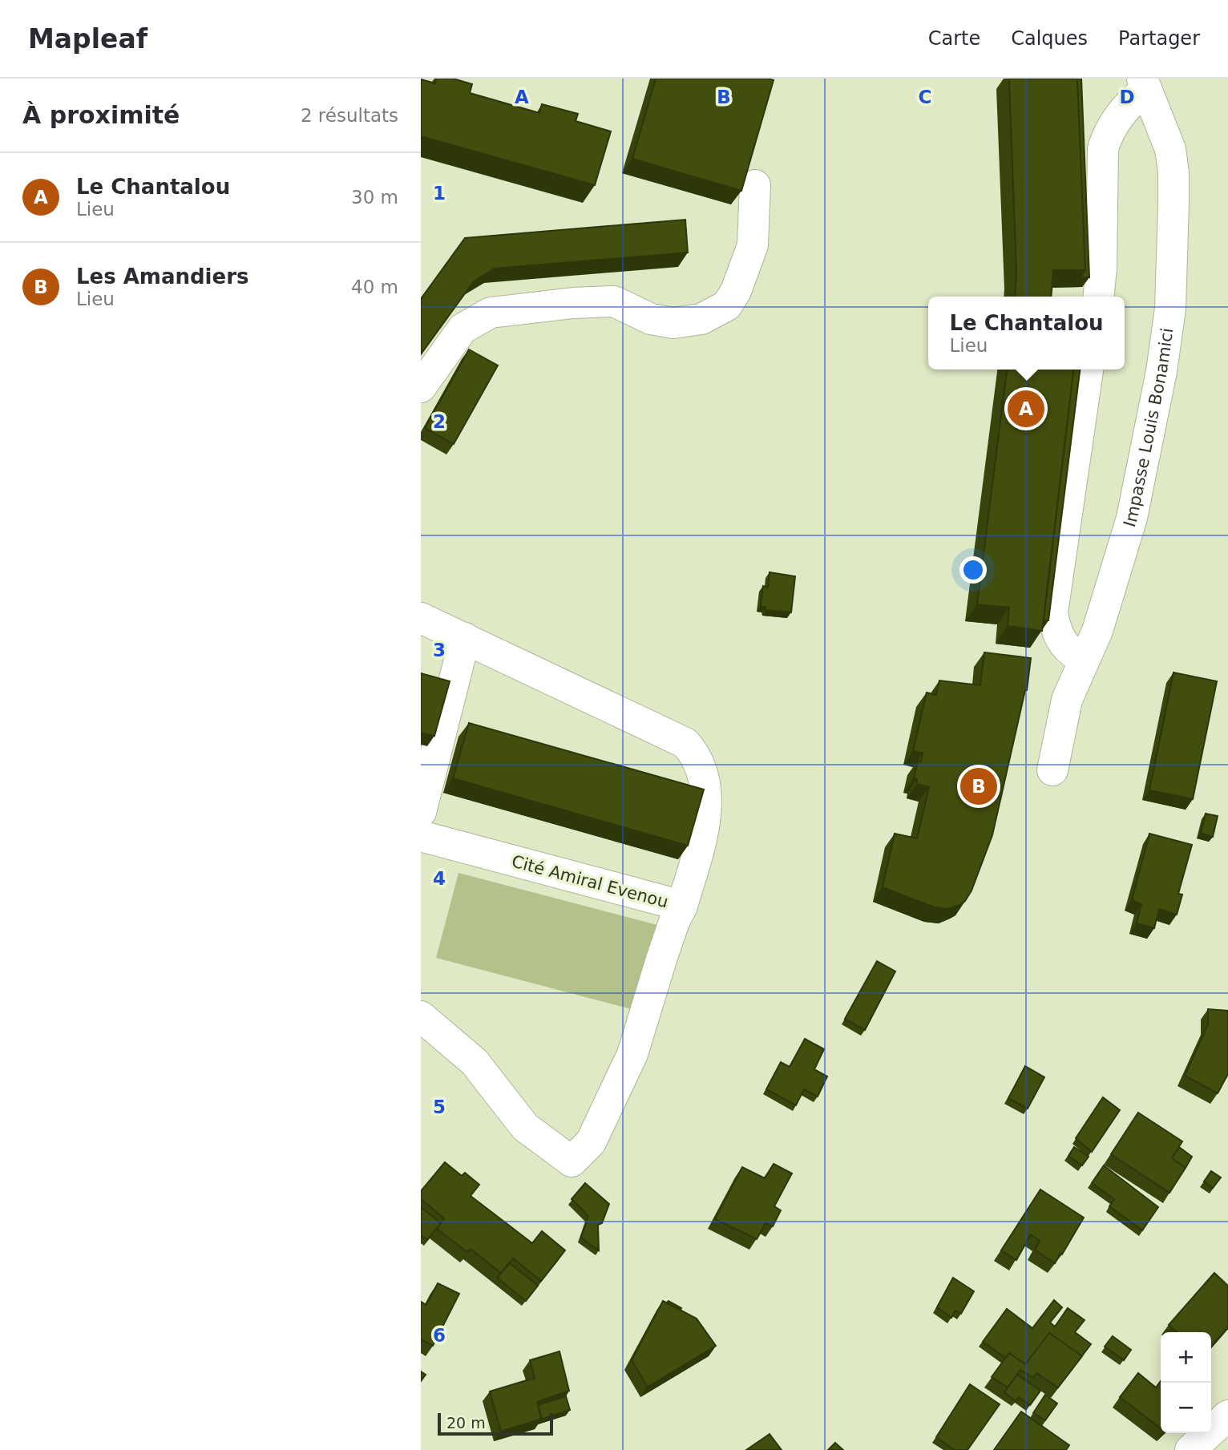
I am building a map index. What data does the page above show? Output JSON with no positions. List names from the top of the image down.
{
  "streets": {
    "street": ["Impasse Louis Bonamici", "Cité Amiral Evenou"]
  },
  "scale_bar": "20 m",
  "page": {
    "header": "Mapleaf",
    "nav": ["Carte", "Calques", "Partager"],
    "heading": ["À proximité", "2 résultats"],
    "list": [
      {
        "mark": "A",
        "name": "Le Chantalou",
        "note": "Lieu",
        "value": "30 m"
      },
      {
        "mark": "B",
        "name": "Les Amandiers",
        "note": "Lieu",
        "value": "40 m"
      }
    ],
    "popup": ["Le Chantalou", "Lieu"],
    "pins": ["A", "B"],
    "map_buttons": ["+", "−"],
    "scale": "20 m"
  },
  "grid": {
    "columns": [
      "A",
      "B",
      "C",
      "D"
    ],
    "rows": [
      "1",
      "2",
      "3",
      "4",
      "5",
      "6"
    ]
  }
}
